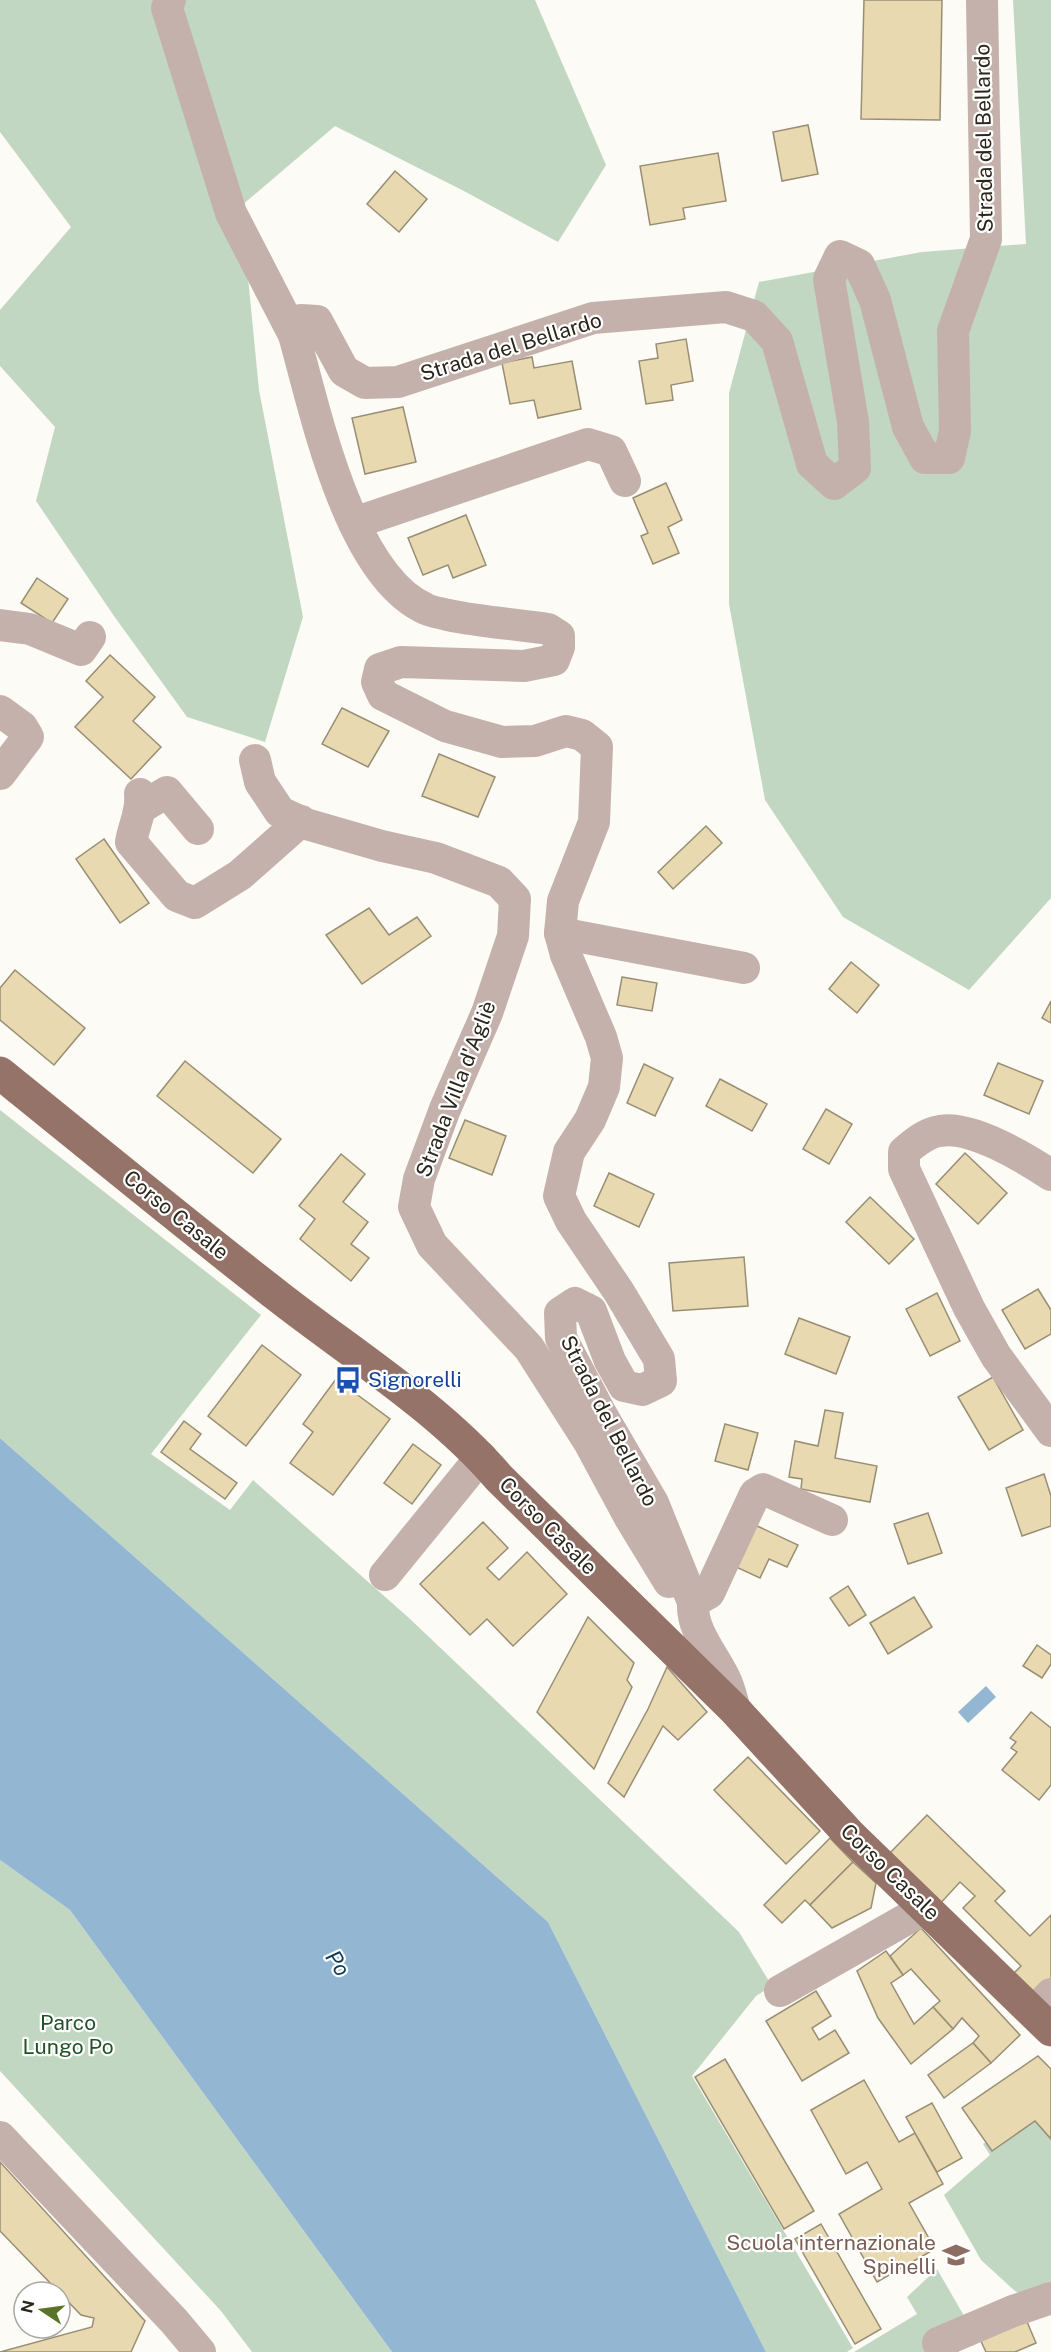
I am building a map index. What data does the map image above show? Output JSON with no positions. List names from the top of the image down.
{
  "streets": {
    "main road": ["Corso Casale"],
    "street": ["Strada del Bellardo", "Strada Villa d'Agliè"]
  },
  "crossings": [
    ["Strada del Bellardo", "Strada Villa d'Agliè"],
    ["Strada del Bellardo", "Corso Casale"]
  ],
  "water": ["Po"],
  "parks": ["Parco Lungo Po"],
  "places": {
    "bus stop": ["Signorelli"],
    "school or university": ["Scuola internazionale Spinelli"]
  },
  "north": "left"
}
